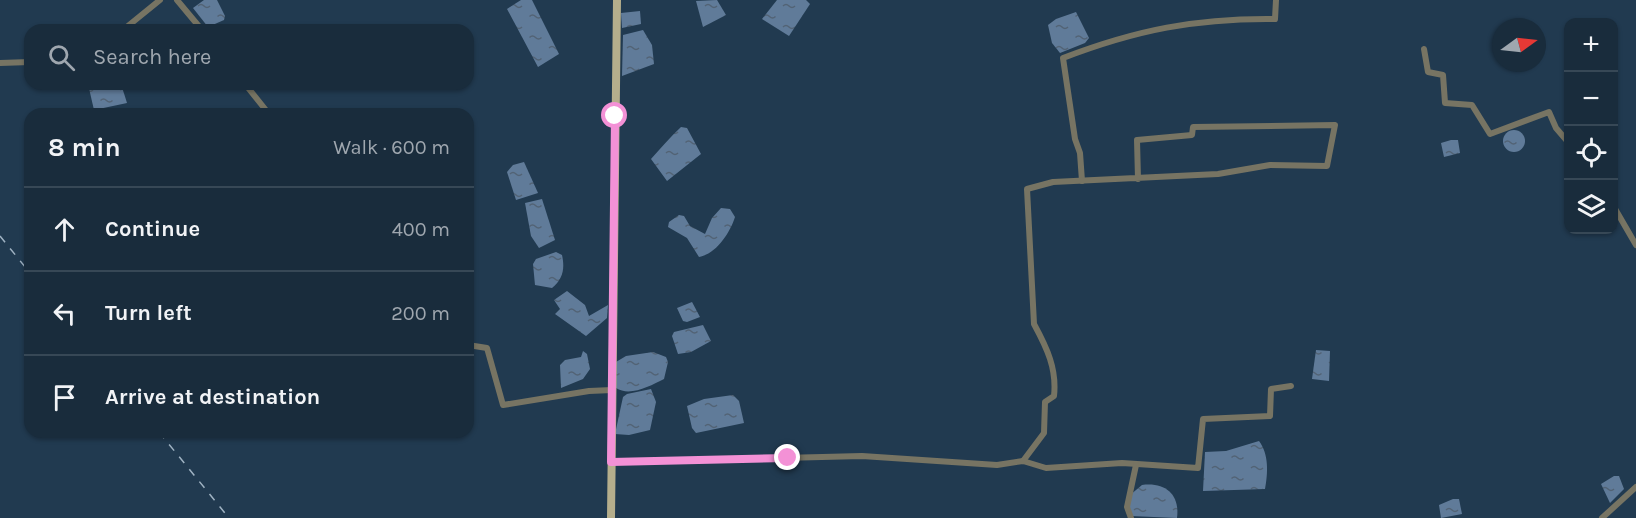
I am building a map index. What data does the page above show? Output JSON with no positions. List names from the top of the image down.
{
  "north": "right",
  "page": {
    "map_buttons": ["+", "−"],
    "search": "Search here",
    "heading": ["8 min", "Walk · 600 m"],
    "list": [
      ["Continue", "400 m"],
      ["Turn left", "200 m"],
      "Arrive at destination"
    ]
  }
}
